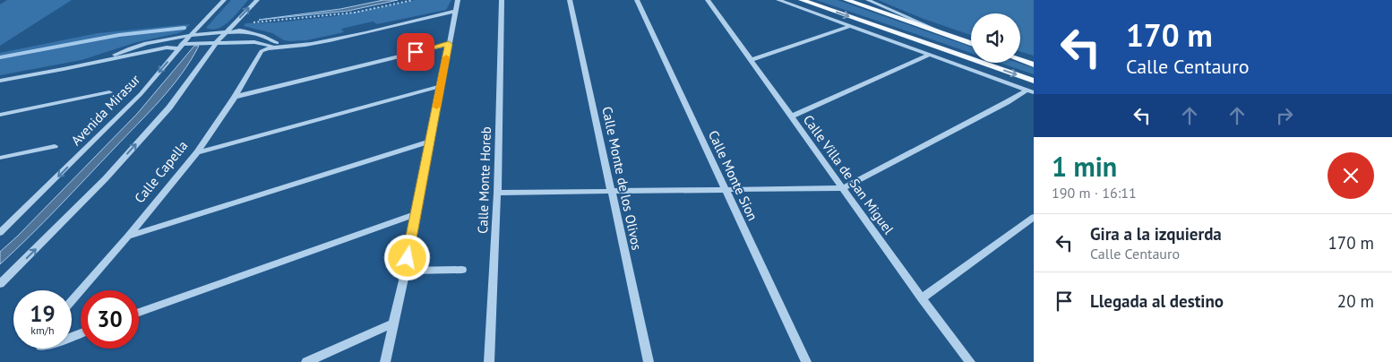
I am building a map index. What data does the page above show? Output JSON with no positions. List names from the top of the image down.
{
  "streets": {
    "street": [
      "Avenida Mirasur",
      "Calle Capella",
      "Calle Villa de San Miguel",
      "Calle Monte Sion",
      "Calle Monte de los Olivos",
      "Calle Monte Horeb"
    ]
  },
  "page": {
    "turn": ["170 m", "Calle Centauro"],
    "heading": ["1 min", "190 m · 16:11"],
    "list": [
      {
        "name": "Gira a la izquierda",
        "note": "Calle Centauro",
        "value": "170 m"
      },
      {
        "name": "Llegada al destino",
        "value": "20 m"
      }
    ],
    "speed": "19 km/h",
    "limit": "30"
  }
}
